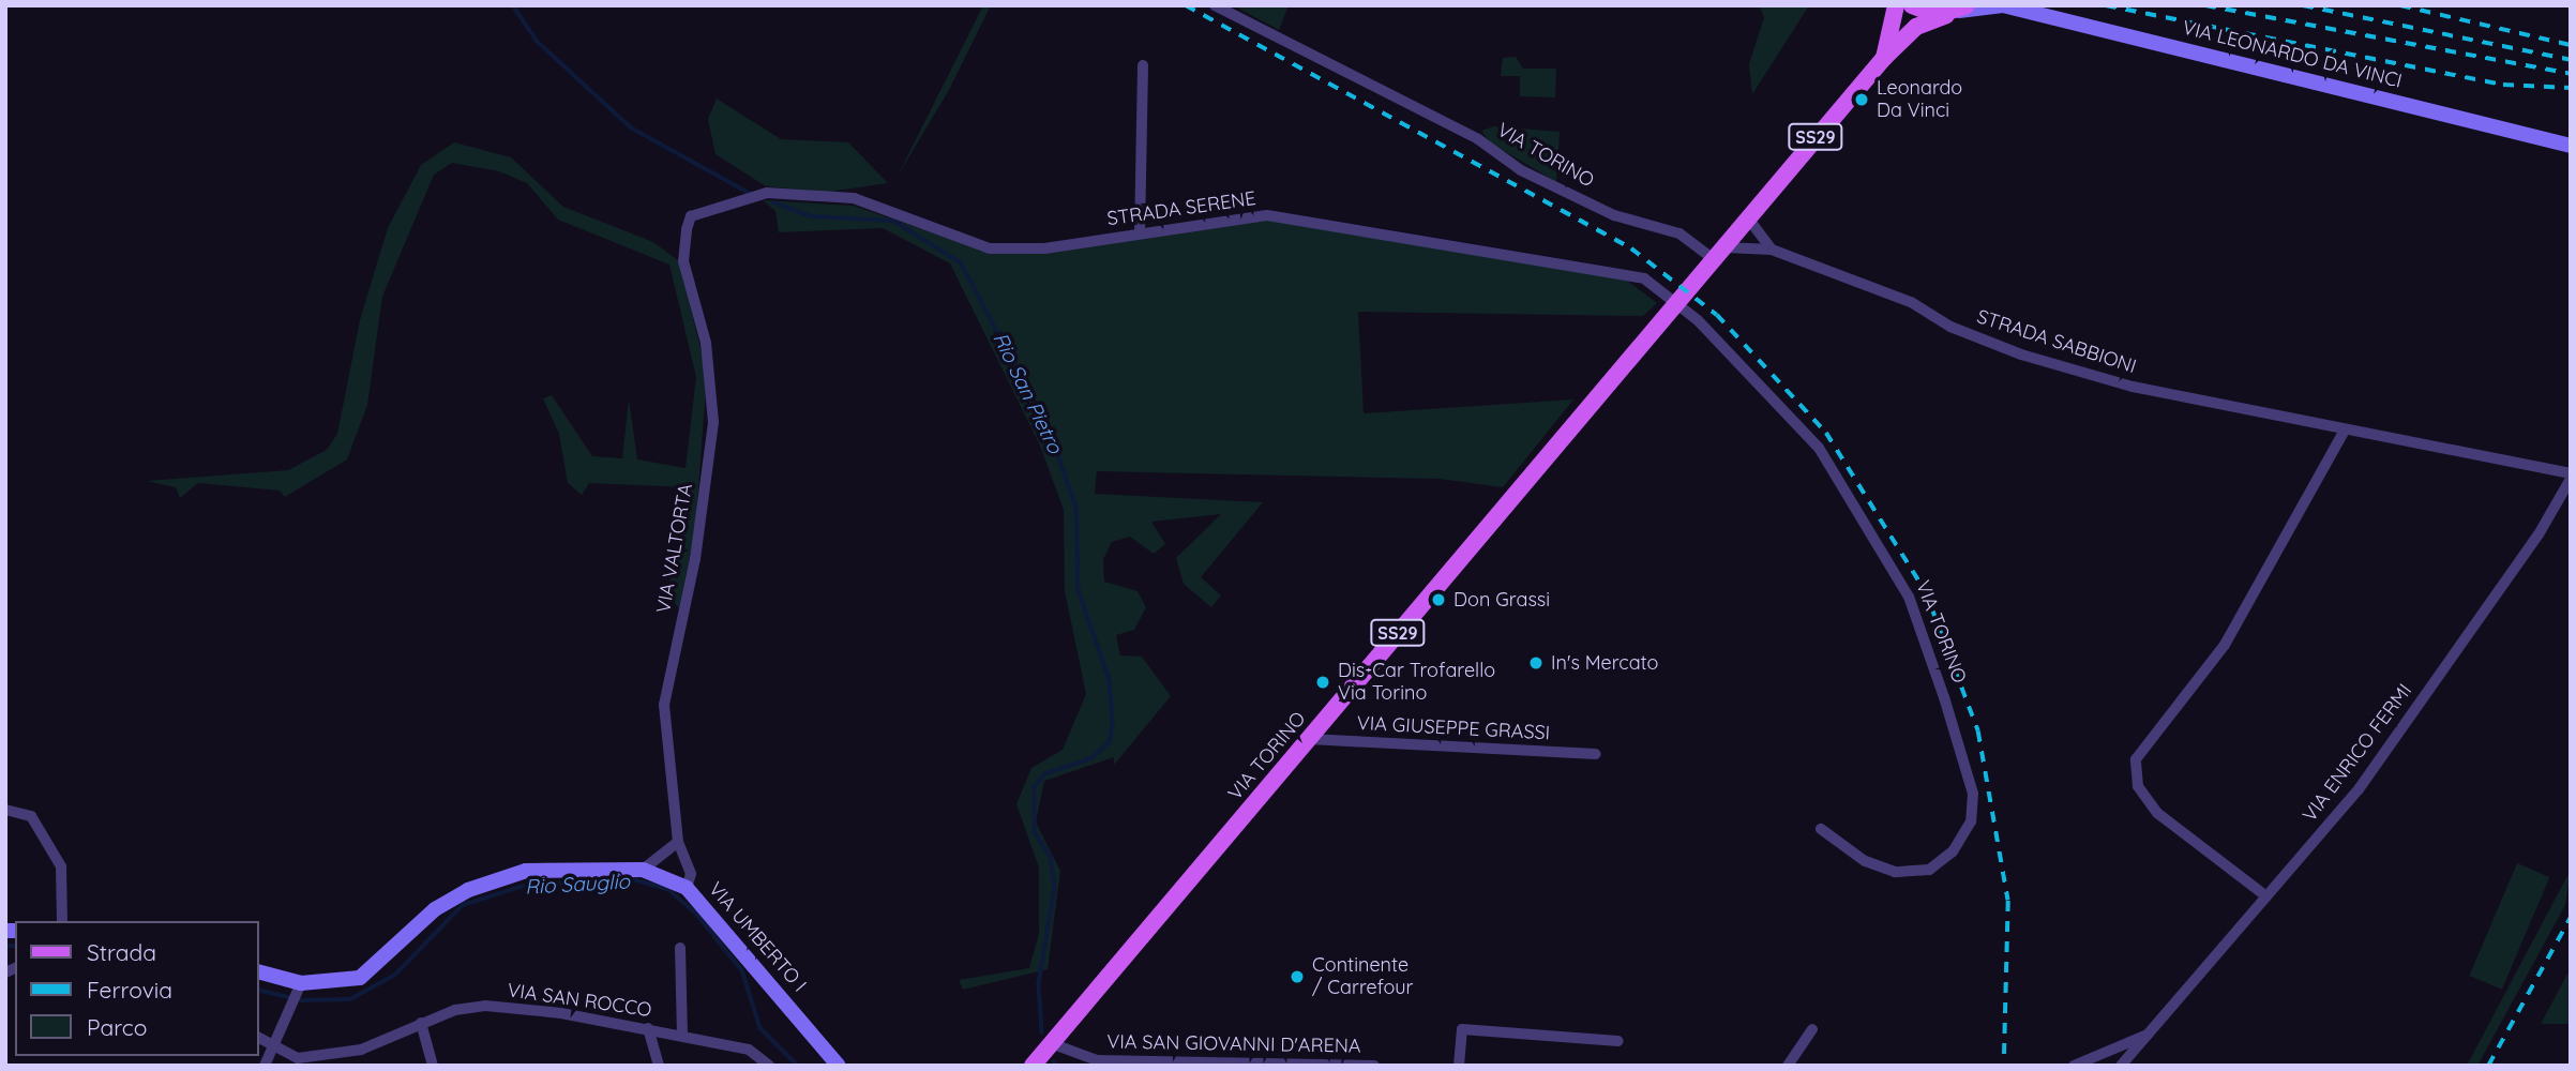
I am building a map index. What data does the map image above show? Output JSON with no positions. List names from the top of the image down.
{
  "streets": {
    "main road": ["SS29", "VIA TORINO"],
    "street": [
      "VIA LEONARDO DA VINCI",
      "STRADA SERENE",
      "STRADA SABBIONI",
      "VIA VALTORTA",
      "VIA GIUSEPPE GRASSI",
      "VIA ENRICO FERMI",
      "VIA UMBERTO I",
      "VIA SAN ROCCO",
      "VIA SAN GIOVANNI D'ARENA"
    ]
  },
  "crossings": [
    ["VIA LEONARDO DA VINCI", "VIA TORINO"],
    ["VIA TORINO", "STRADA SERENE"],
    ["VIA TORINO", "STRADA SABBIONI"],
    ["VIA TORINO", "VIA GIUSEPPE GRASSI"],
    ["VIA TORINO", "VIA SAN GIOVANNI D'ARENA"],
    ["STRADA SERENE", "VIA VALTORTA"],
    ["STRADA SABBIONI", "VIA ENRICO FERMI"],
    ["VIA VALTORTA", "VIA UMBERTO I"]
  ],
  "water": ["Rio San Pietro", "Rio Sauglio"],
  "places": [
    "Leonardo Da Vinci",
    "Don Grassi",
    "In's Mercato",
    "Dis-Car Trofarello Via Torino",
    "Continente / Carrefour"
  ],
  "legend": ["Strada", "Ferrovia", "Parco"]
}
